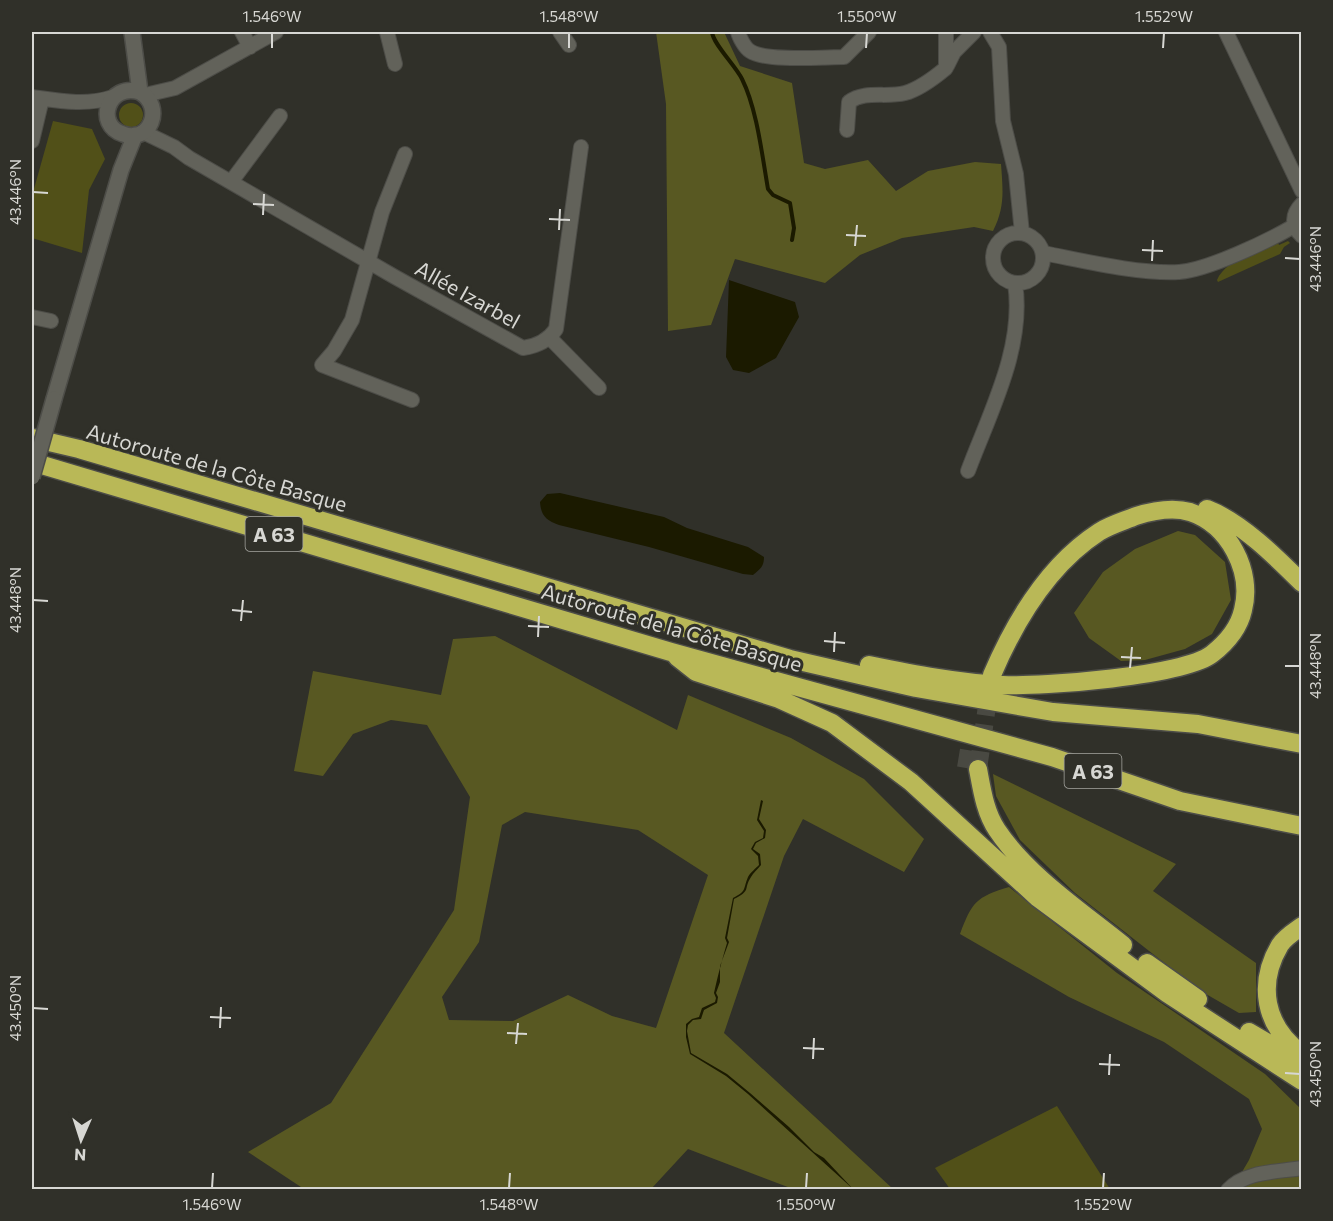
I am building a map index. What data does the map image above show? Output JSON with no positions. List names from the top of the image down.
{
  "streets": {
    "highway": ["Autoroute de la Côte Basque", "A 63"],
    "street": ["Allée Izarbel"]
  },
  "north": "bottom",
  "coordinates": [
    "1.546°W",
    "1.548°W",
    "1.550°W",
    "1.552°W",
    "43.446°N",
    "43.448°N",
    "43.450°N"
  ]
}
